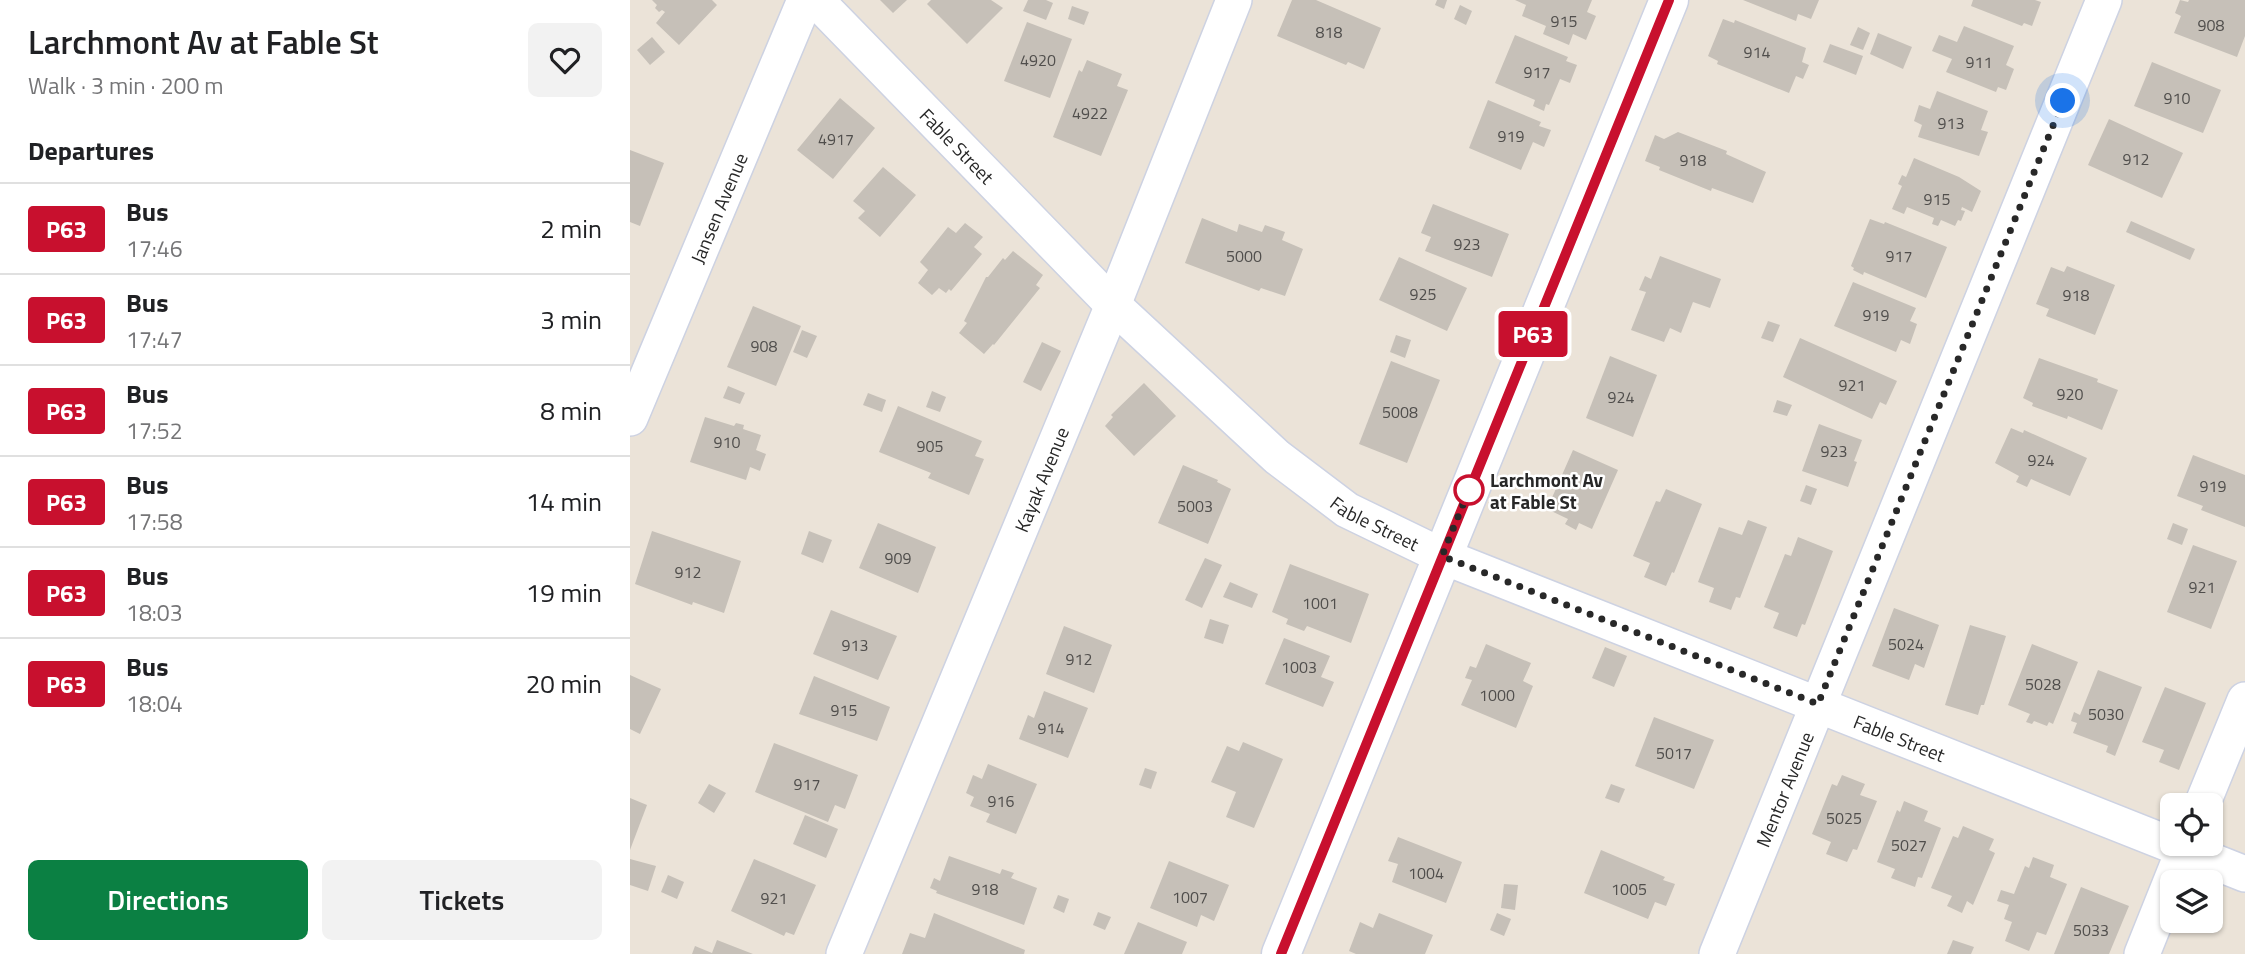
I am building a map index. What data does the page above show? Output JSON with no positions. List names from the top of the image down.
{
  "streets": {
    "street": [
      "Fable Street",
      "Jansen Avenue",
      "Kayak Avenue",
      "Mentor Avenue"
    ]
  },
  "crossings": [
    ["Fable Street", "Kayak Avenue"],
    ["Fable Street", "Mentor Avenue"]
  ],
  "places": ["Larchmont Av at Fable St"],
  "lines": ["bus line P63"],
  "house_numbers": [
    "915",
    "908",
    "818",
    "914",
    "4920",
    "911",
    "917",
    "910",
    "4922",
    "913",
    "919",
    "4917",
    "912",
    "918",
    "915",
    "923",
    "5000",
    "917",
    "925",
    "918",
    "919",
    "908",
    "921",
    "920",
    "924",
    "5008",
    "910",
    "905",
    "923",
    "924",
    "919",
    "5003",
    "909",
    "912",
    "921",
    "1001",
    "5024",
    "913",
    "912",
    "1003",
    "5028",
    "1000",
    "915",
    "5030",
    "914",
    "5017",
    "917",
    "916",
    "5025",
    "5027",
    "1004",
    "918",
    "1005",
    "1007",
    "921",
    "5033"
  ],
  "page": {
    "heading": [
      ["Larchmont Av at Fable St", "Walk · 3 min · 200 m"],
      "Departures"
    ],
    "on_map": "P63",
    "list": [
      {
        "mark": "P63",
        "name": "Bus",
        "note": "17:46",
        "value": "2 min"
      },
      {
        "mark": "P63",
        "name": "Bus",
        "note": "17:47",
        "value": "3 min"
      },
      {
        "mark": "P63",
        "name": "Bus",
        "note": "17:52",
        "value": "8 min"
      },
      {
        "mark": "P63",
        "name": "Bus",
        "note": "17:58",
        "value": "14 min"
      },
      {
        "mark": "P63",
        "name": "Bus",
        "note": "18:03",
        "value": "19 min"
      },
      {
        "mark": "P63",
        "name": "Bus",
        "note": "18:04",
        "value": "20 min"
      }
    ],
    "buttons": ["Directions", "Tickets"]
  }
}
